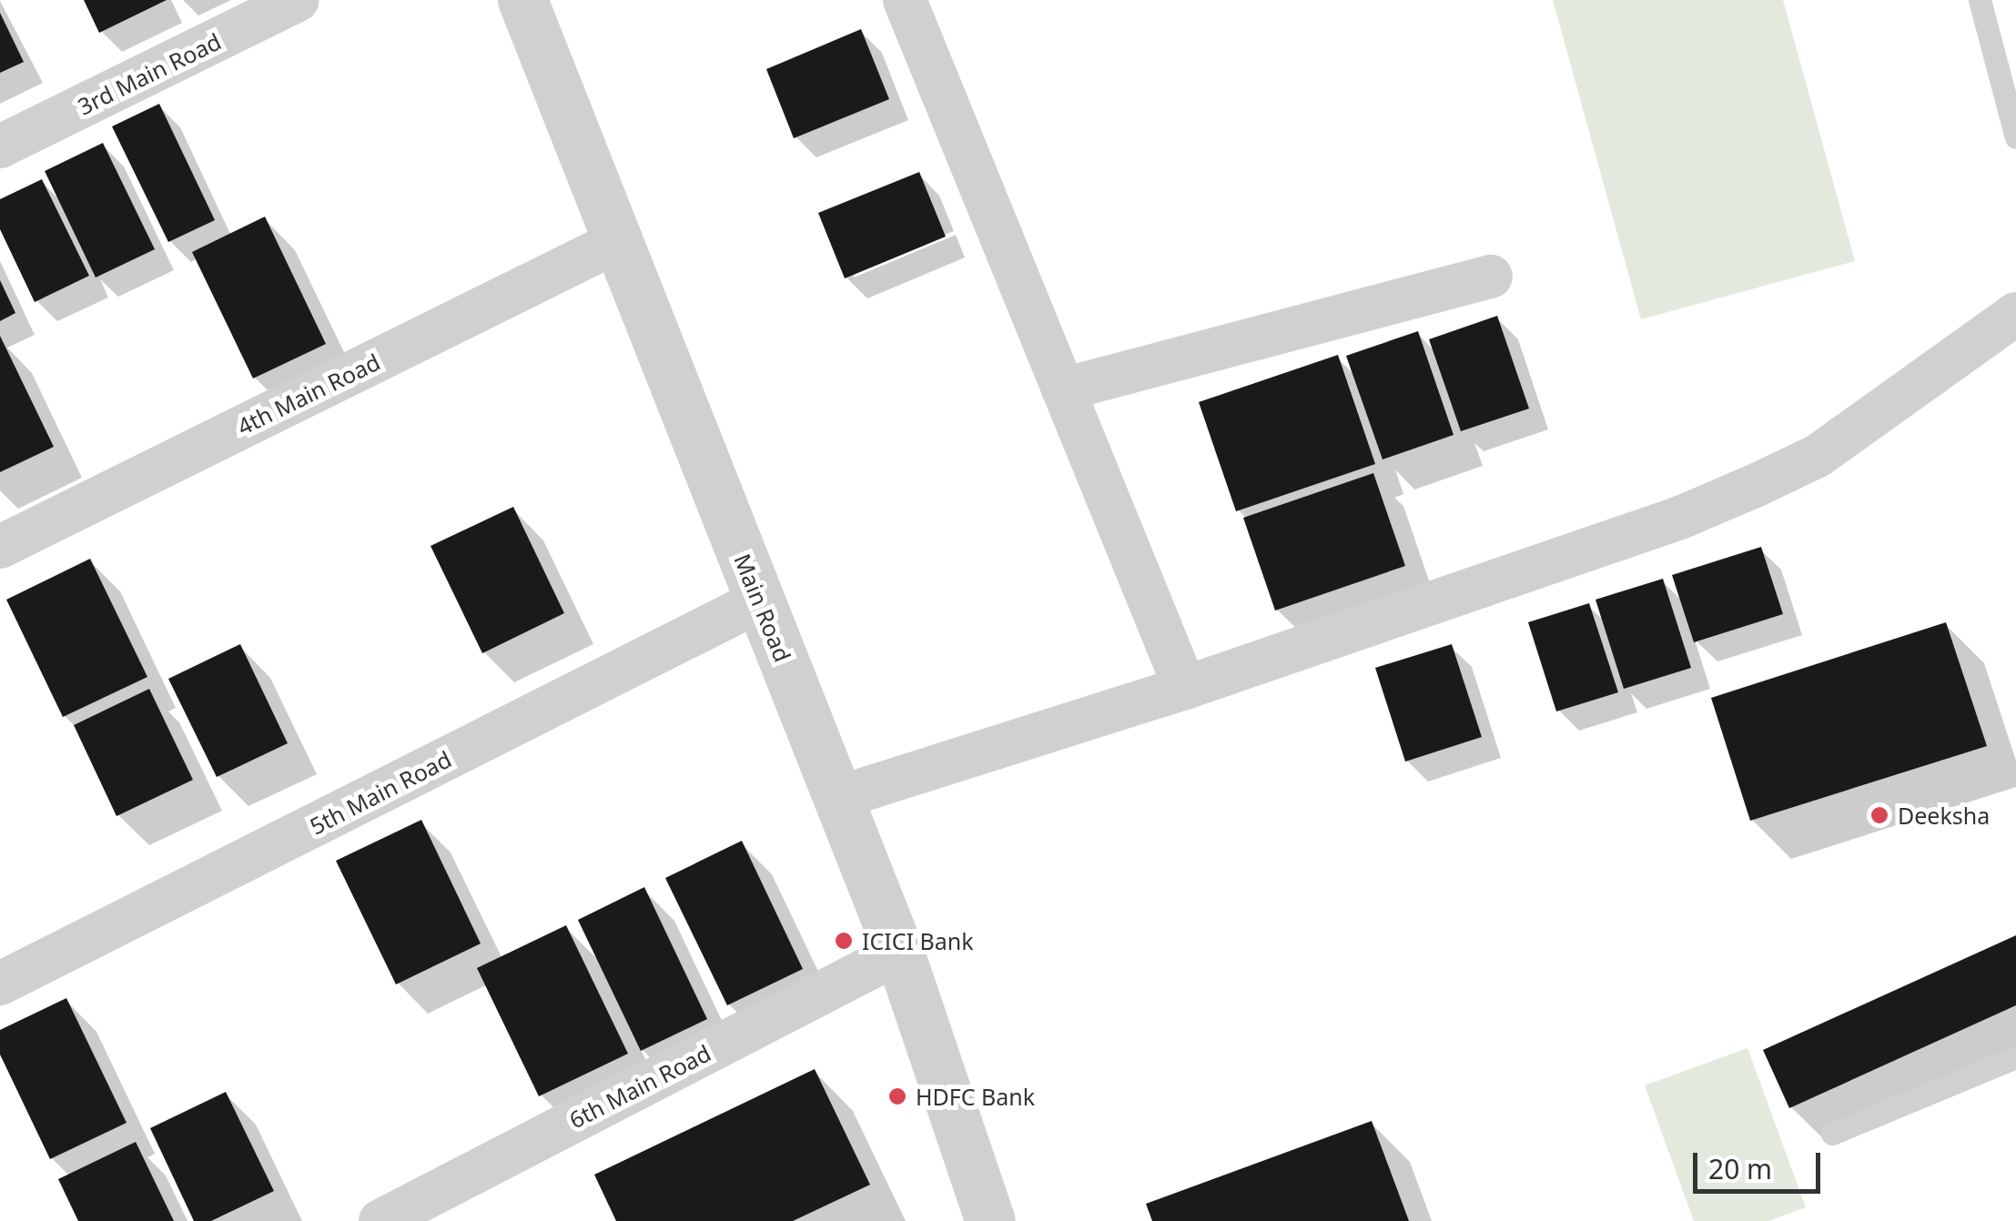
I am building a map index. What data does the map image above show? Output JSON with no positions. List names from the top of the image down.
{
  "streets": {
    "street": [
      "3rd Main Road",
      "4th Main Road",
      "Main Road",
      "5th Main Road",
      "6th Main Road"
    ]
  },
  "crossings": [
    ["4th Main Road", "Main Road"],
    ["Main Road", "5th Main Road"],
    ["Main Road", "6th Main Road"]
  ],
  "places": ["Deeksha", "ICICI Bank", "HDFC Bank"],
  "scale_bar": "20 m"
}
